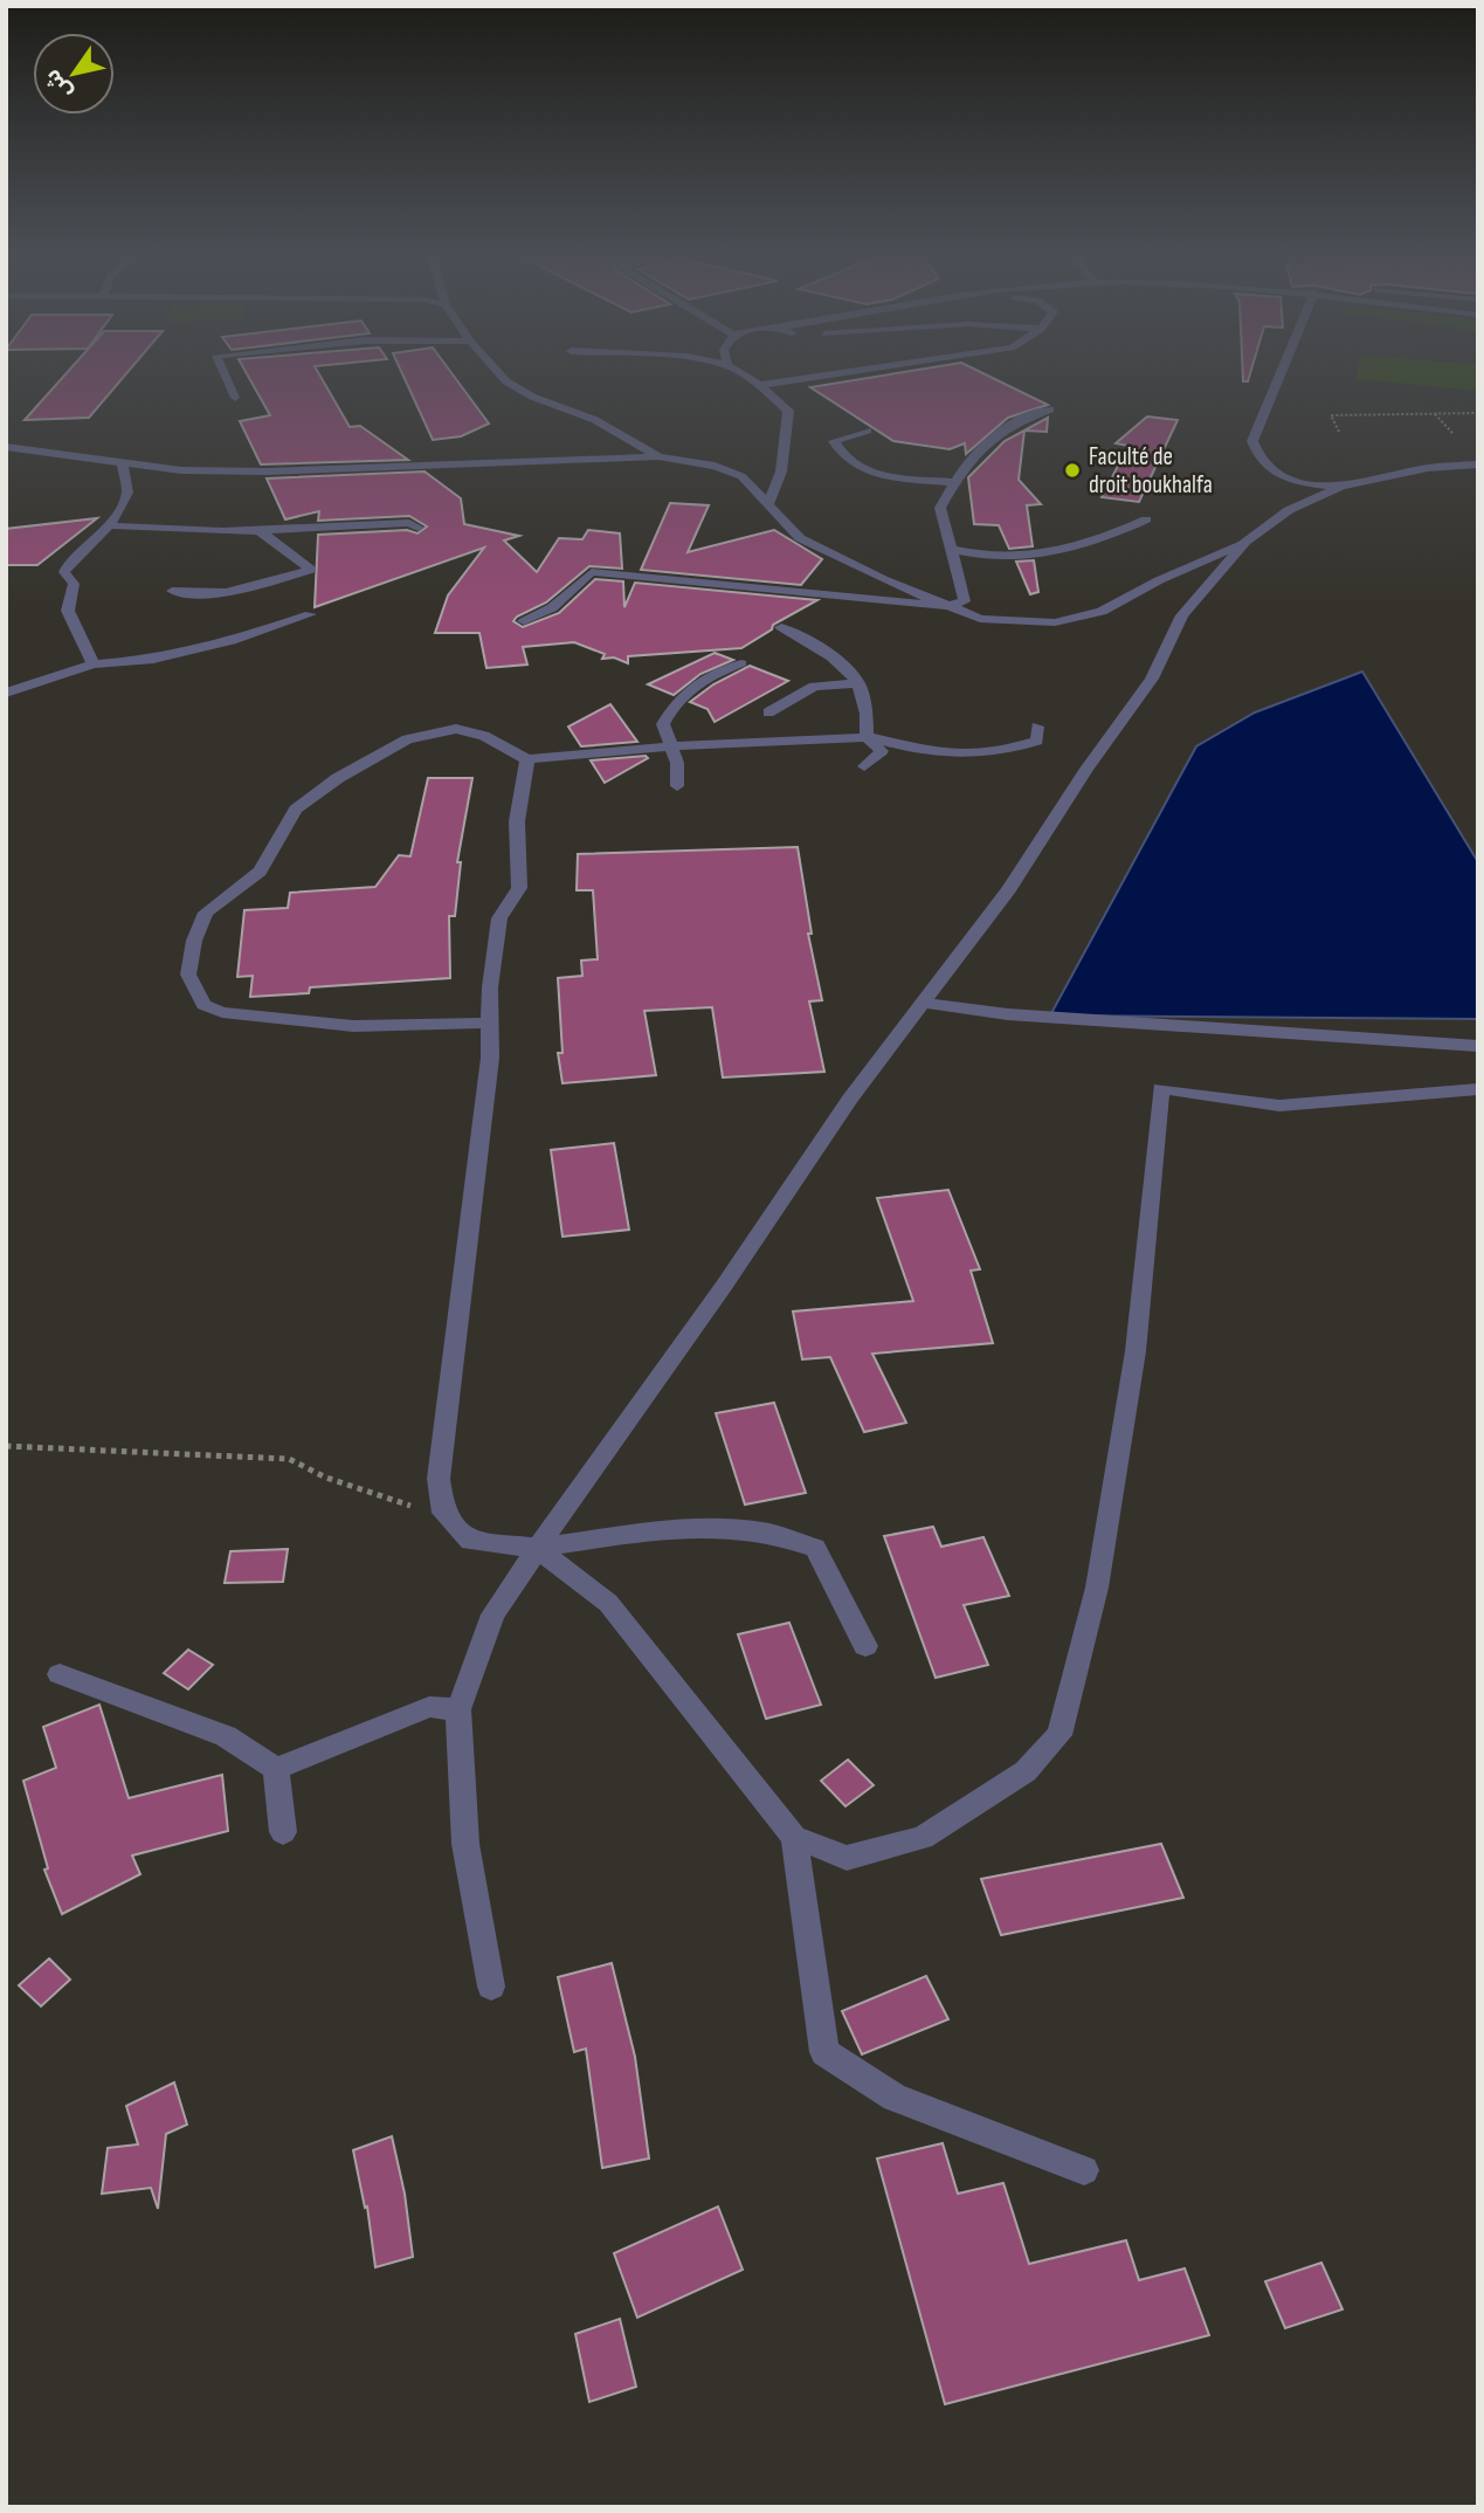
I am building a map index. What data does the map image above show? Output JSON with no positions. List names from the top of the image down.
{
  "places": ["Faculté de droit boukhalfa"],
  "north": "bottom left"
}
